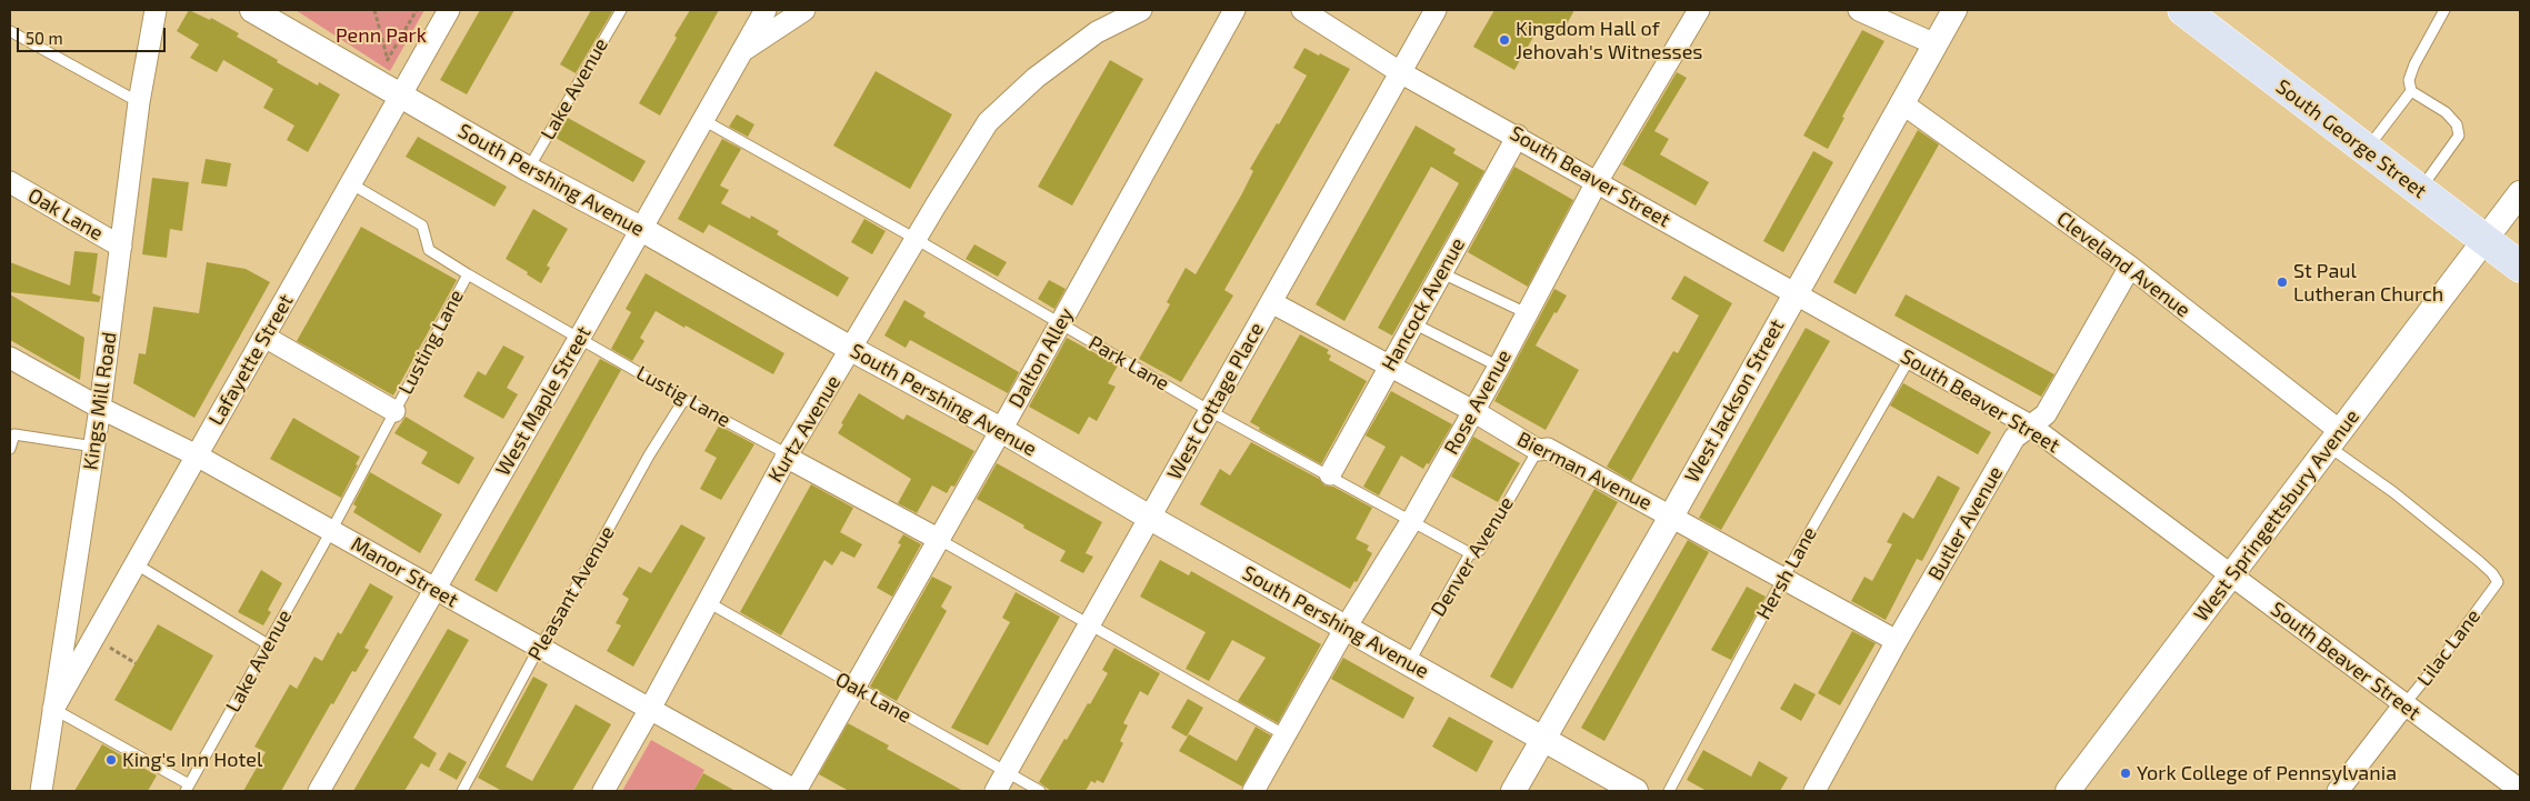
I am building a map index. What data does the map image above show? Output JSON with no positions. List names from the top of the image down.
{
  "streets": {
    "main road": ["South George Street"],
    "street": [
      "South Beaver Street",
      "South Pershing Avenue",
      "Oak Lane",
      "Cleveland Avenue",
      "Hancock Avenue",
      "Lusting Lane",
      "Dalton Alley",
      "Lafayette Street",
      "Lustig Lane",
      "Kings Mill Road",
      "West Maple Street",
      "West Cottage Place",
      "West Jackson Street",
      "Rose Avenue",
      "Kurtz Avenue",
      "Bierman Avenue",
      "West Springettsbury Avenue",
      "Butler Avenue",
      "Manor Street",
      "Lilac Lane"
    ],
    "lane": [
      "Lake Avenue",
      "Park Lane",
      "Denver Avenue",
      "Hersh Lane",
      "Pleasant Avenue"
    ]
  },
  "crossings": [
    ["Lake Avenue", "South Pershing Avenue"],
    ["Lake Avenue", "Lusting Lane"],
    ["Lake Avenue", "Manor Street"],
    ["South George Street", "West Springettsbury Avenue"],
    ["South Beaver Street", "Hancock Avenue"],
    ["South Beaver Street", "West Cottage Place"],
    ["South Beaver Street", "West Jackson Street"],
    ["South Beaver Street", "Rose Avenue"],
    ["South Beaver Street", "West Springettsbury Avenue"],
    ["South Beaver Street", "Butler Avenue"],
    ["South Beaver Street", "Hersh Lane"],
    ["South Beaver Street", "Lilac Lane"],
    ["South Pershing Avenue", "Dalton Alley"],
    ["South Pershing Avenue", "Lafayette Street"],
    ["South Pershing Avenue", "West Maple Street"],
    ["South Pershing Avenue", "West Cottage Place"],
    ["South Pershing Avenue", "West Jackson Street"],
    ["South Pershing Avenue", "Rose Avenue"],
    ["South Pershing Avenue", "Kurtz Avenue"],
    ["South Pershing Avenue", "Denver Avenue"],
    ["Oak Lane", "Dalton Alley"],
    ["Oak Lane", "Kings Mill Road"],
    ["Oak Lane", "West Cottage Place"],
    ["Oak Lane", "Kurtz Avenue"],
    ["Cleveland Avenue", "West Jackson Street"],
    ["Cleveland Avenue", "West Springettsbury Avenue"],
    ["Cleveland Avenue", "Butler Avenue"],
    ["Cleveland Avenue", "Lilac Lane"],
    ["Hancock Avenue", "Park Lane"],
    ["Hancock Avenue", "Bierman Avenue"],
    ["Lusting Lane", "Lafayette Street"],
    ["Lusting Lane", "Lustig Lane"],
    ["Lusting Lane", "Manor Street"],
    ["Dalton Alley", "Park Lane"],
    ["Dalton Alley", "Lustig Lane"],
    ["Dalton Alley", "Manor Street"],
    ["Lafayette Street", "Lustig Lane"],
    ["Lafayette Street", "Kings Mill Road"],
    ["Lafayette Street", "Manor Street"],
    ["Park Lane", "West Maple Street"],
    ["Park Lane", "West Cottage Place"],
    ["Park Lane", "Rose Avenue"],
    ["Park Lane", "Kurtz Avenue"],
    ["Park Lane", "Denver Avenue"],
    ["Lustig Lane", "West Maple Street"],
    ["Lustig Lane", "Kurtz Avenue"],
    ["Lustig Lane", "Pleasant Avenue"],
    ["Kings Mill Road", "Manor Street"],
    ["West Maple Street", "Manor Street"],
    ["West Cottage Place", "Bierman Avenue"],
    ["West Jackson Street", "Bierman Avenue"],
    ["Rose Avenue", "Bierman Avenue"],
    ["Kurtz Avenue", "Manor Street"],
    ["Bierman Avenue", "Butler Avenue"],
    ["Bierman Avenue", "Denver Avenue"],
    ["Bierman Avenue", "Hersh Lane"],
    ["Manor Street", "Pleasant Avenue"]
  ],
  "parks": ["Penn Park"],
  "places": [
    "Kingdom Hall of Jehovah's Witnesses",
    "St Paul Lutheran Church",
    "King's Inn Hotel",
    "York College of Pennsylvania"
  ],
  "scale_bar": "50 m"
}
